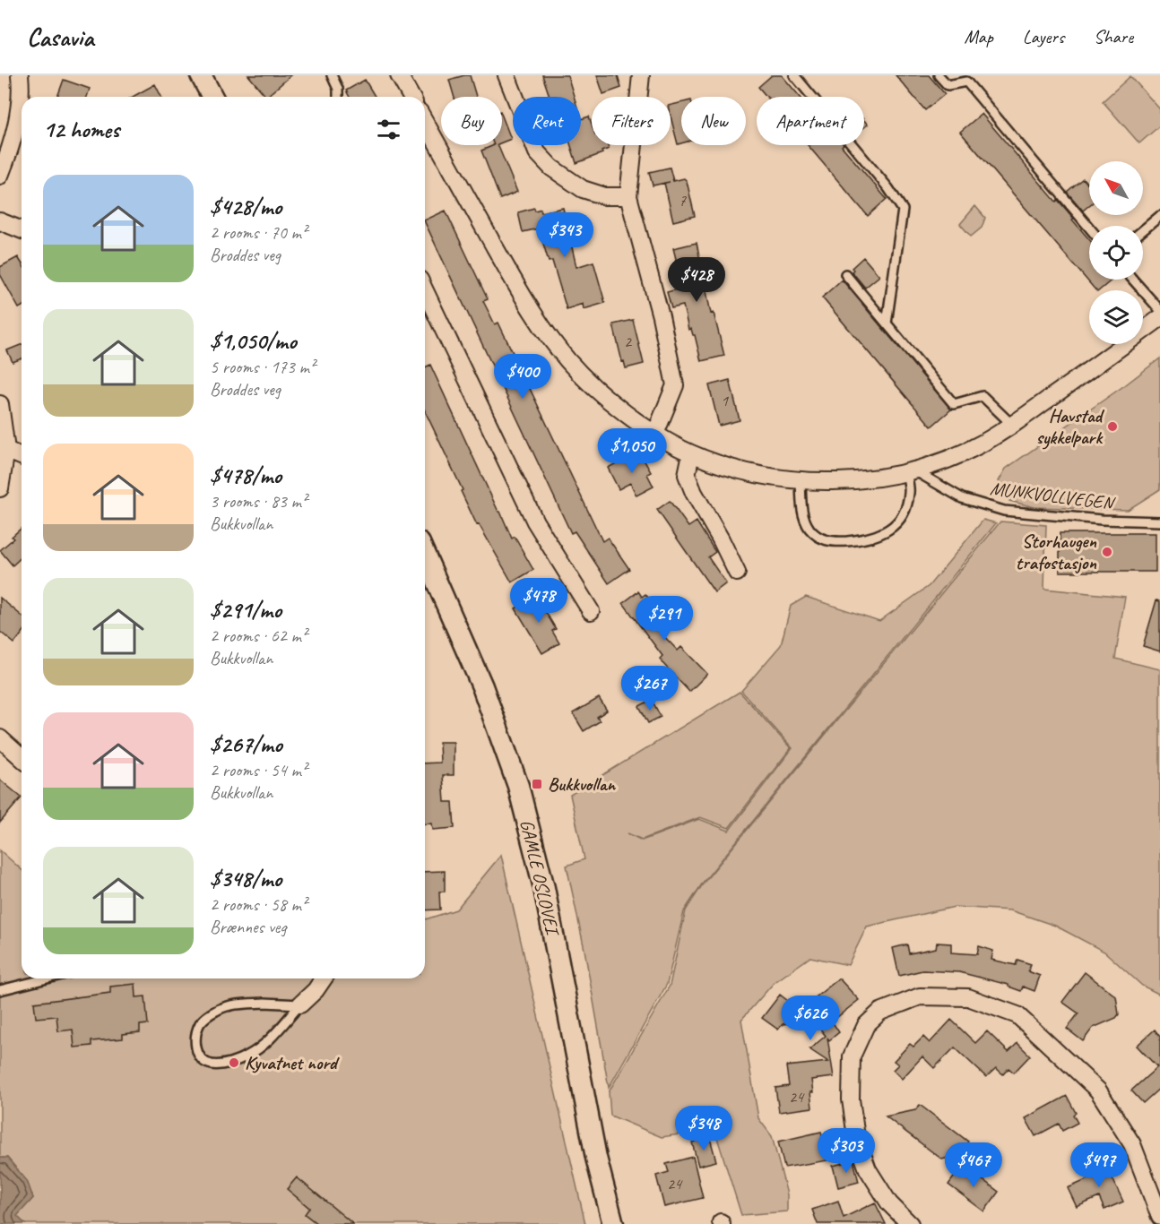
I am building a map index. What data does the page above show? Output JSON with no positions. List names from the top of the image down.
{
  "streets": {
    "street": ["GAMLE OSLOVEI"],
    "lane": ["MUNKVOLLVEGEN"]
  },
  "places": {
    "other": ["Havstad sykkelpark", "Storhaugen trafostasjon", "Kyvatnet nord"],
    "transit": ["Bukkvollan"]
  },
  "house_numbers": [
    "7",
    "2",
    "1",
    "24",
    "24"
  ],
  "north": "top left",
  "page": {
    "header": "Casavia",
    "nav": ["Map", "Layers", "Share"],
    "chip": [
      "Buy",
      "Rent",
      "Filters",
      "New",
      "Apartment"
    ],
    "heading": "12 homes",
    "list": [
      {
        "name": "$428/mo",
        "note": "2 rooms · 70 m² · Broddes veg"
      },
      {
        "name": "$1,050/mo",
        "note": "5 rooms · 173 m² · Broddes veg"
      },
      {
        "name": "$478/mo",
        "note": "3 rooms · 83 m² · Bukkvollan"
      },
      {
        "name": "$291/mo",
        "note": "2 rooms · 62 m² · Bukkvollan"
      },
      {
        "name": "$267/mo",
        "note": "2 rooms · 54 m² · Bukkvollan"
      },
      {
        "name": "$348/mo",
        "note": "2 rooms · 58 m² · Brænnes veg"
      }
    ],
    "price": [
      "$343",
      "$428",
      "$400",
      "$1,050",
      "$478",
      "$291",
      "$267",
      "$626",
      "$348",
      "$303",
      "$467",
      "$497"
    ]
  }
}
